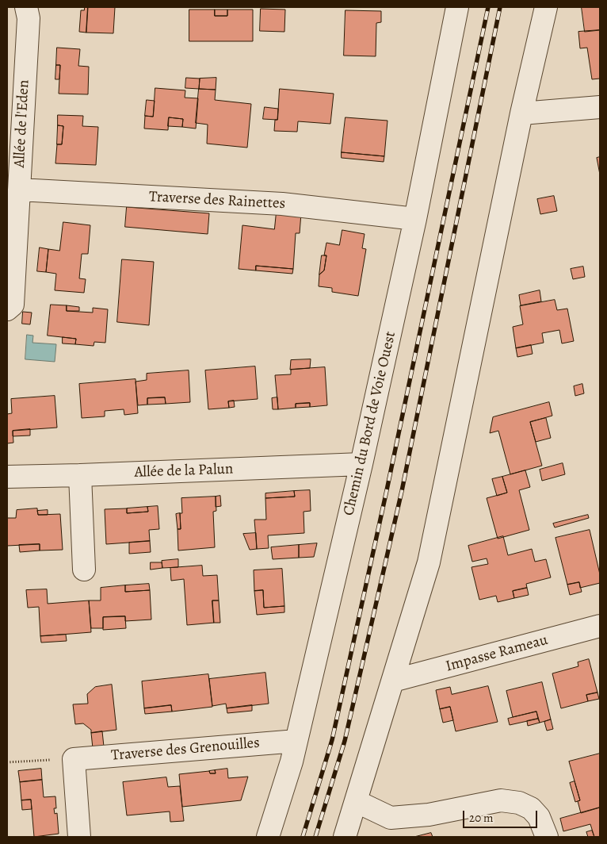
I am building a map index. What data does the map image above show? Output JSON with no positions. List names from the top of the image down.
{
  "streets": {
    "street": [
      "Allée de l'Eden",
      "Traverse des Rainettes",
      "Chemin du Bord de Voie Ouest",
      "Allée de la Palun",
      "Impasse Rameau",
      "Traverse des Grenouilles"
    ]
  },
  "crossings": [
    ["Allée de l'Eden", "Traverse des Rainettes"],
    ["Traverse des Rainettes", "Chemin du Bord de Voie Ouest"],
    ["Chemin du Bord de Voie Ouest", "Allée de la Palun"],
    ["Chemin du Bord de Voie Ouest", "Traverse des Grenouilles"]
  ],
  "scale_bar": "20 m"
}
